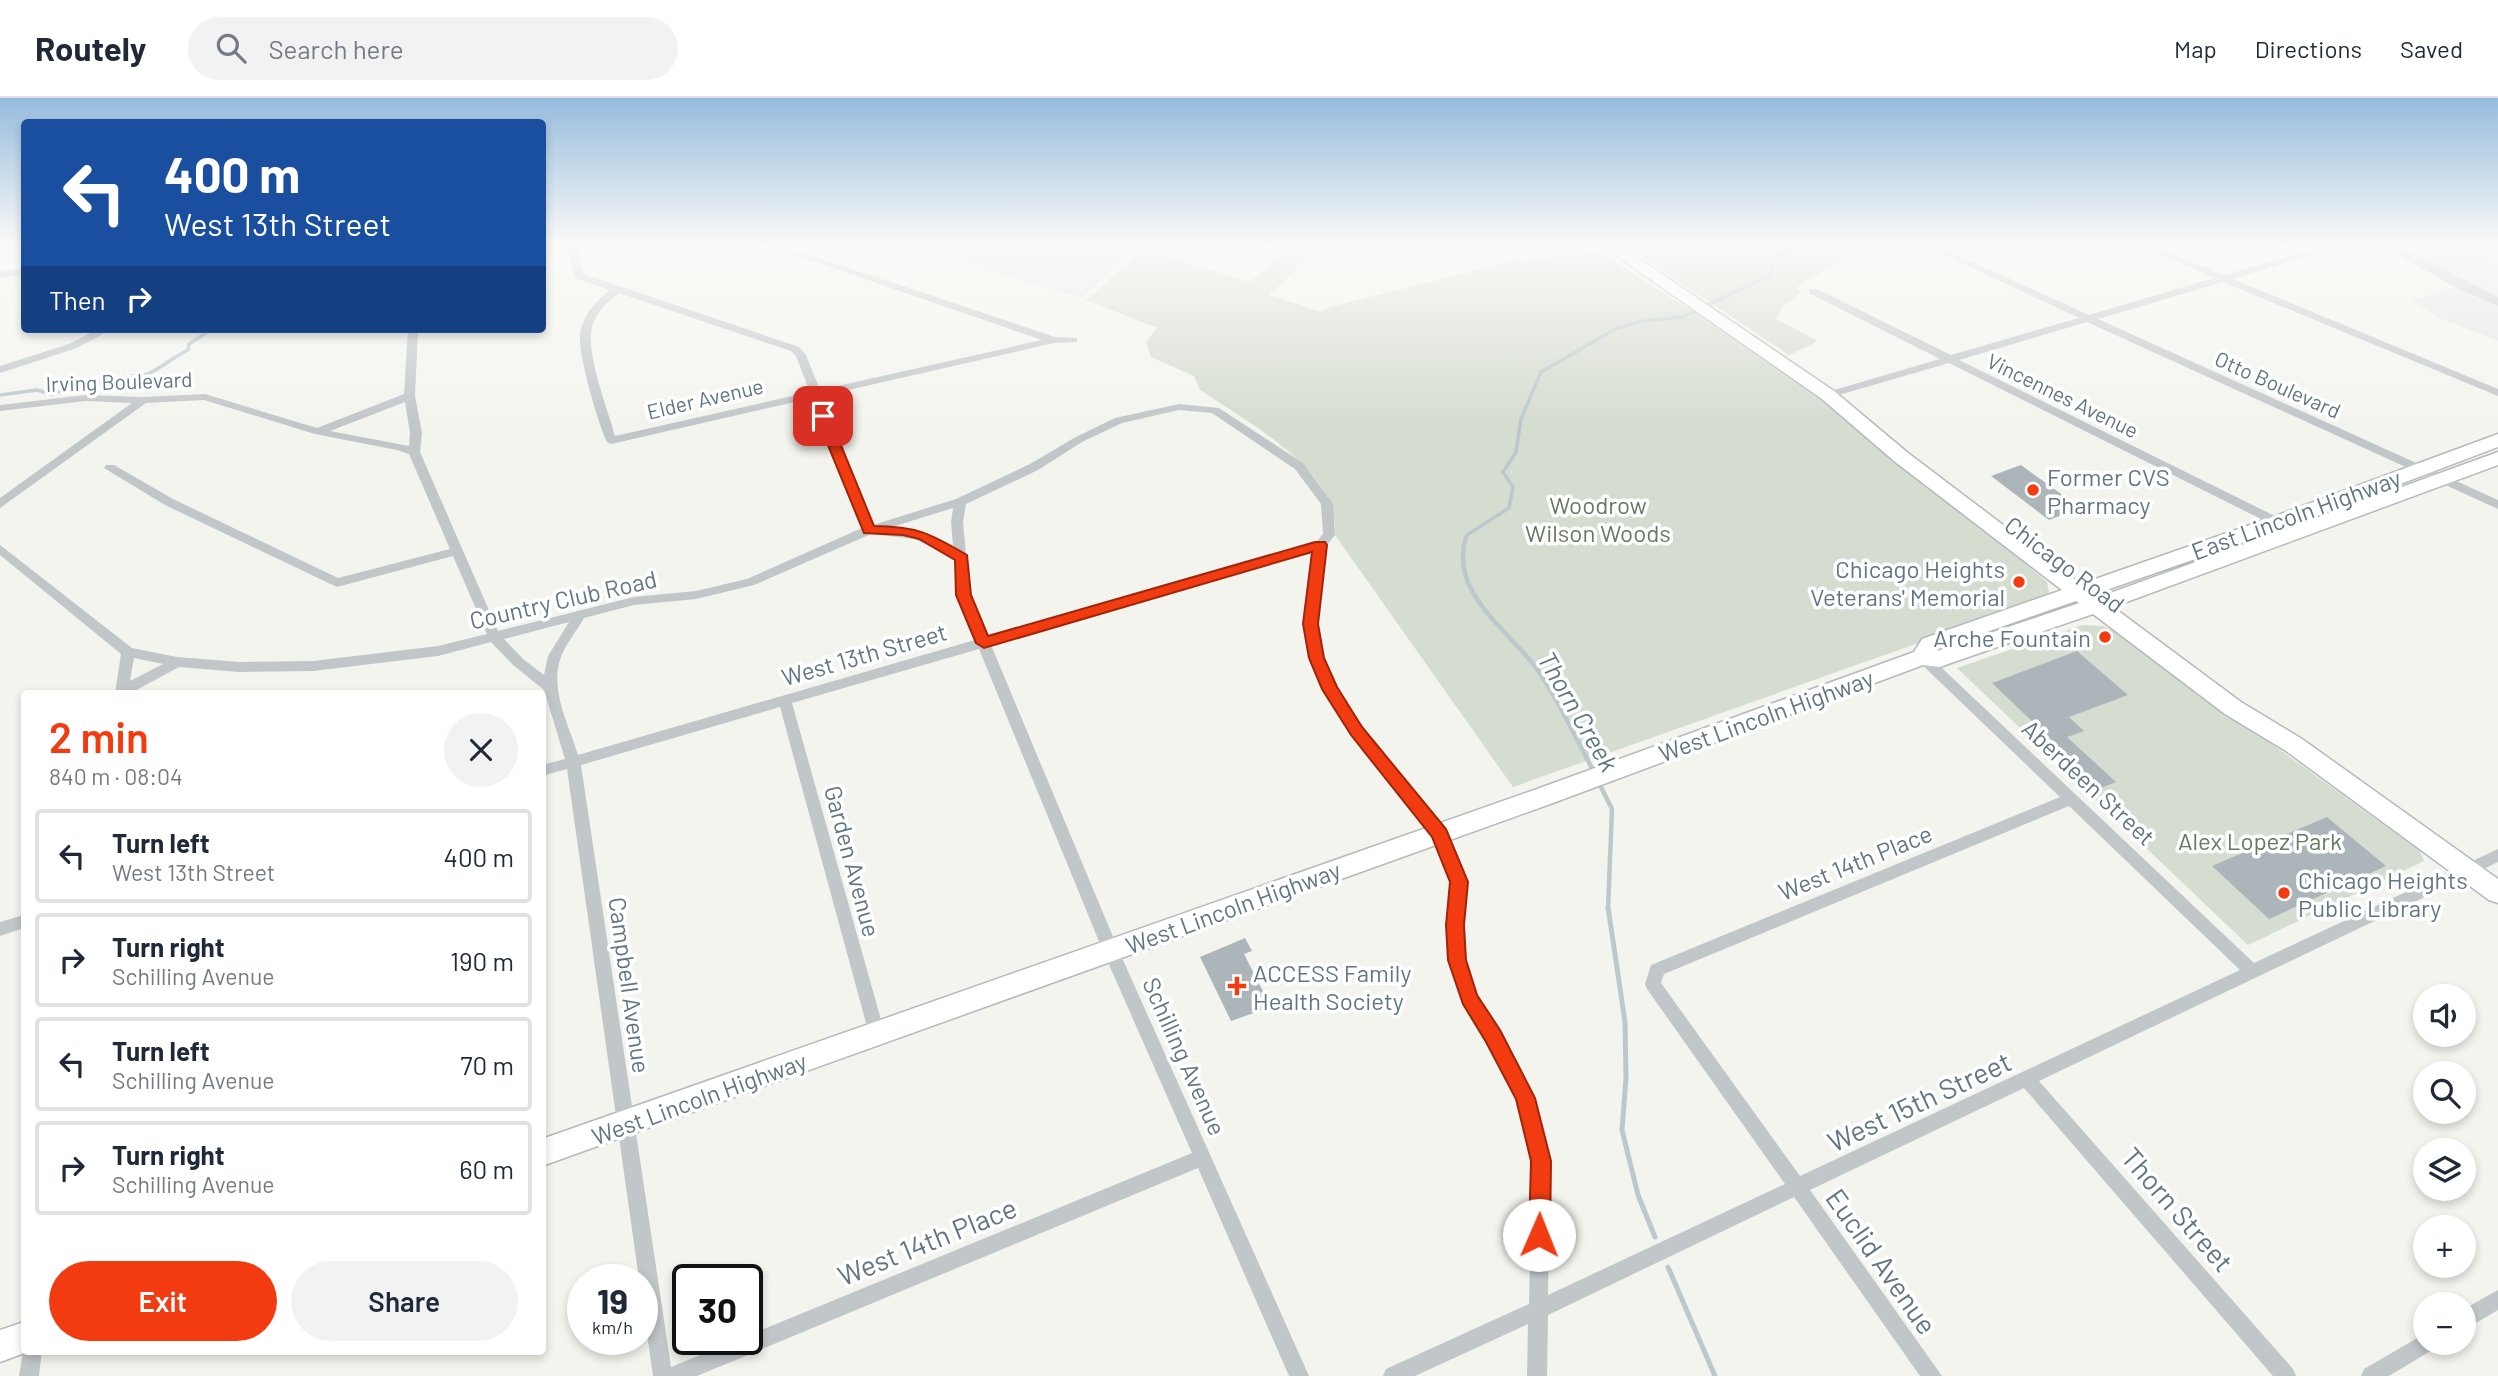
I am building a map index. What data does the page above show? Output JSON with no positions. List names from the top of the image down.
{
  "streets": {
    "main road": ["East Lincoln Highway", "Chicago Road", "West Lincoln Highway"],
    "street": [
      "Irving Boulevard",
      "Otto Boulevard",
      "Vincennes Avenue",
      "Elder Avenue",
      "Country Club Road",
      "West 13th Street",
      "Aberdeen Street",
      "Garden Avenue",
      "West 14th Place",
      "Campbell Avenue",
      "Schilling Avenue",
      "West 15th Street",
      "Thorn Street",
      "Euclid Avenue"
    ]
  },
  "crossings": [
    ["Otto Boulevard", "East Lincoln Highway"],
    ["Vincennes Avenue", "East Lincoln Highway"],
    ["East Lincoln Highway", "Chicago Road"],
    ["East Lincoln Highway", "West Lincoln Highway"],
    ["Chicago Road", "West Lincoln Highway"],
    ["Chicago Road", "West 15th Street"],
    ["Country Club Road", "West 13th Street"],
    ["Country Club Road", "West Lincoln Highway"],
    ["Country Club Road", "Campbell Avenue"],
    ["Country Club Road", "Schilling Avenue"],
    ["Country Club Road", "West 15th Street"],
    ["West 13th Street", "Garden Avenue"],
    ["West 13th Street", "Campbell Avenue"],
    ["West 13th Street", "Schilling Avenue"],
    ["West Lincoln Highway", "Aberdeen Street"],
    ["West Lincoln Highway", "Garden Avenue"],
    ["West Lincoln Highway", "Campbell Avenue"],
    ["West Lincoln Highway", "Schilling Avenue"],
    ["Aberdeen Street", "West 14th Place"],
    ["Aberdeen Street", "West 15th Street"],
    ["West 14th Place", "Schilling Avenue"],
    ["West 14th Place", "Euclid Avenue"],
    ["West 15th Street", "Thorn Street"],
    ["West 15th Street", "Euclid Avenue"]
  ],
  "water": ["Thorn Creek"],
  "parks": ["Woodrow Wilson Woods", "Alex Lopez Park"],
  "places": {
    "other": [
      "Former CVS Pharmacy",
      "Chicago Heights Veterans' Memorial",
      "Arche Fountain",
      "Chicago Heights Public Library"
    ],
    "health": ["ACCESS Family Health Society"]
  },
  "page": {
    "header": "Routely",
    "search": "Search here",
    "nav": ["Map", "Directions", "Saved"],
    "turn": ["400 m", "West 13th Street"],
    "then": "Then",
    "heading": ["2 min", "840 m · 08:04"],
    "list": [
      {
        "name": "Turn left",
        "note": "West 13th Street",
        "value": "400 m"
      },
      {
        "name": "Turn right",
        "note": "Schilling Avenue",
        "value": "190 m"
      },
      {
        "name": "Turn left",
        "note": "Schilling Avenue",
        "value": "70 m"
      },
      {
        "name": "Turn right",
        "note": "Schilling Avenue",
        "value": "60 m"
      }
    ],
    "map_buttons": ["+", "−"],
    "buttons": ["Exit", "Share"],
    "speed": "19 km/h",
    "limit": "30"
  }
}
